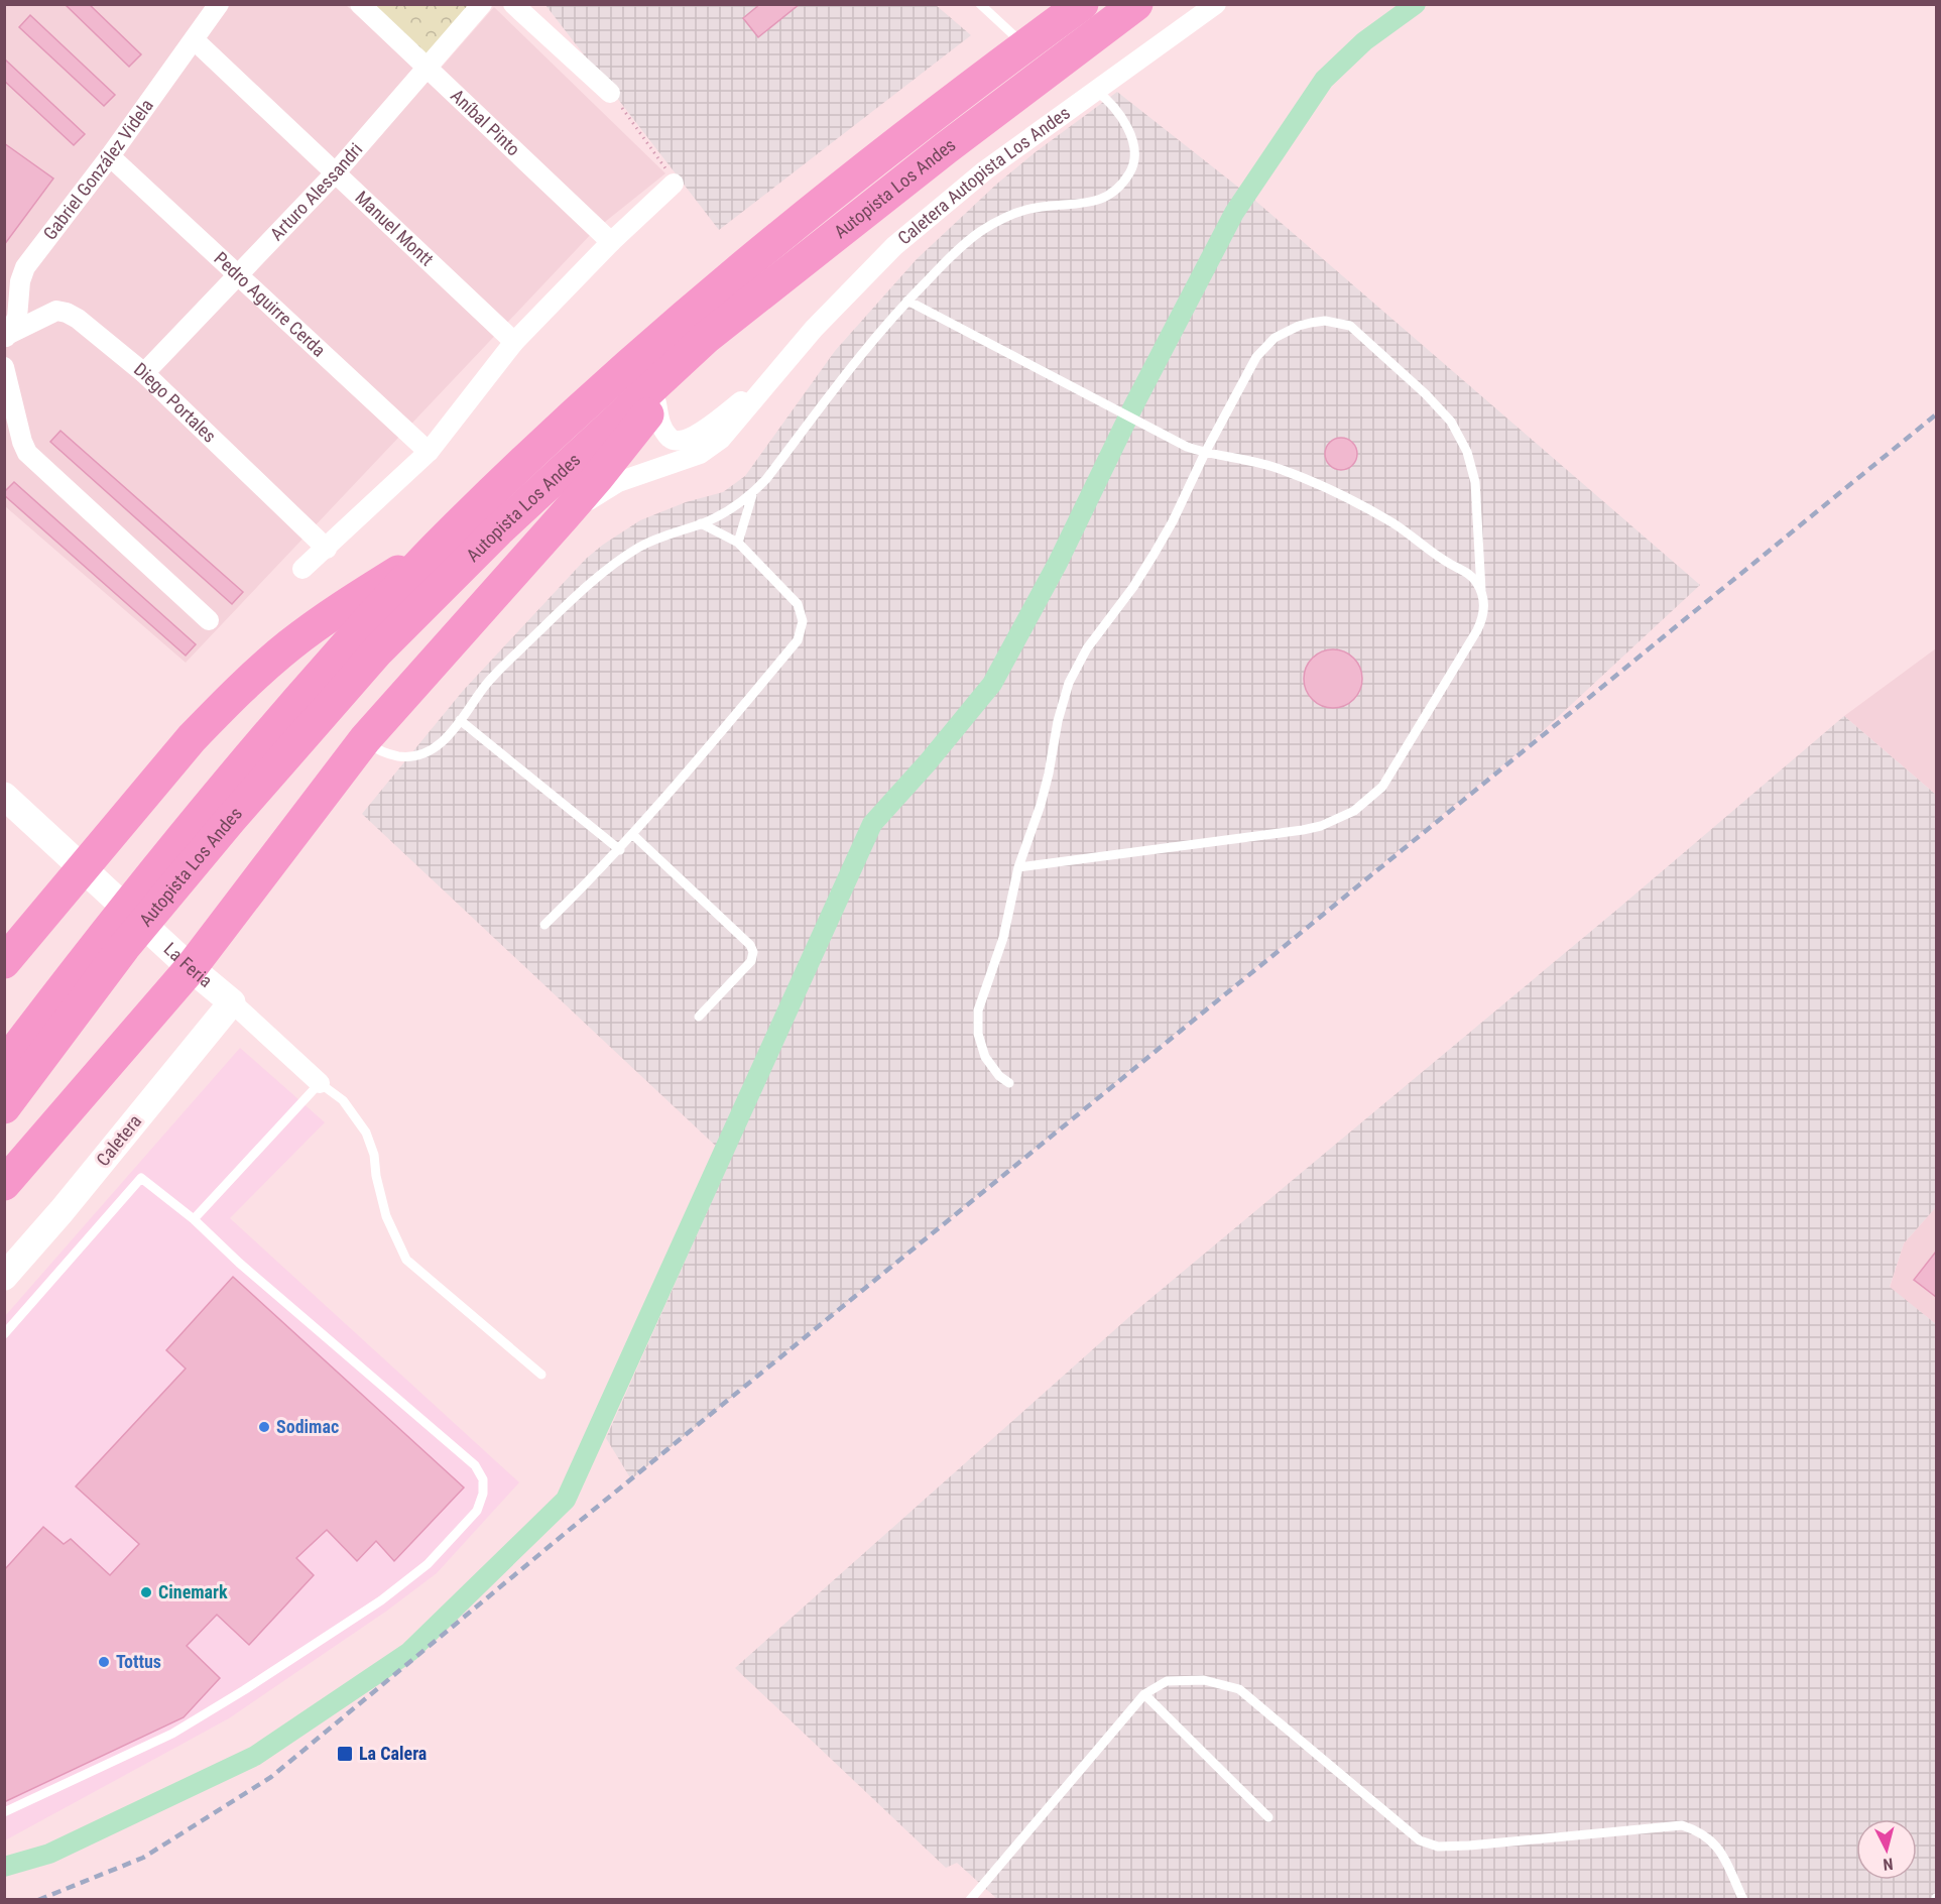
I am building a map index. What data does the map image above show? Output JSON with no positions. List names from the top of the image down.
{
  "streets": {
    "highway": ["Autopista Los Andes"],
    "main road": ["La Feria", "Caletera"],
    "street": [
      "Aníbal Pinto",
      "Gabriel González Videla",
      "Caletera Autopista Los Andes",
      "Arturo Alessandri",
      "Manuel Montt",
      "Pedro Aguirre Cerda",
      "Diego Portales"
    ]
  },
  "crossings": [
    ["Aníbal Pinto", "Arturo Alessandri"],
    ["Gabriel González Videla", "Manuel Montt"],
    ["Gabriel González Videla", "Pedro Aguirre Cerda"],
    ["Gabriel González Videla", "Diego Portales"],
    ["Arturo Alessandri", "Manuel Montt"],
    ["Arturo Alessandri", "Pedro Aguirre Cerda"],
    ["Arturo Alessandri", "Diego Portales"],
    ["La Feria", "Caletera"]
  ],
  "places": {
    "other": ["Sodimac", "Cinemark", "Tottus"],
    "transit": ["La Calera"]
  },
  "north": "bottom"
}
